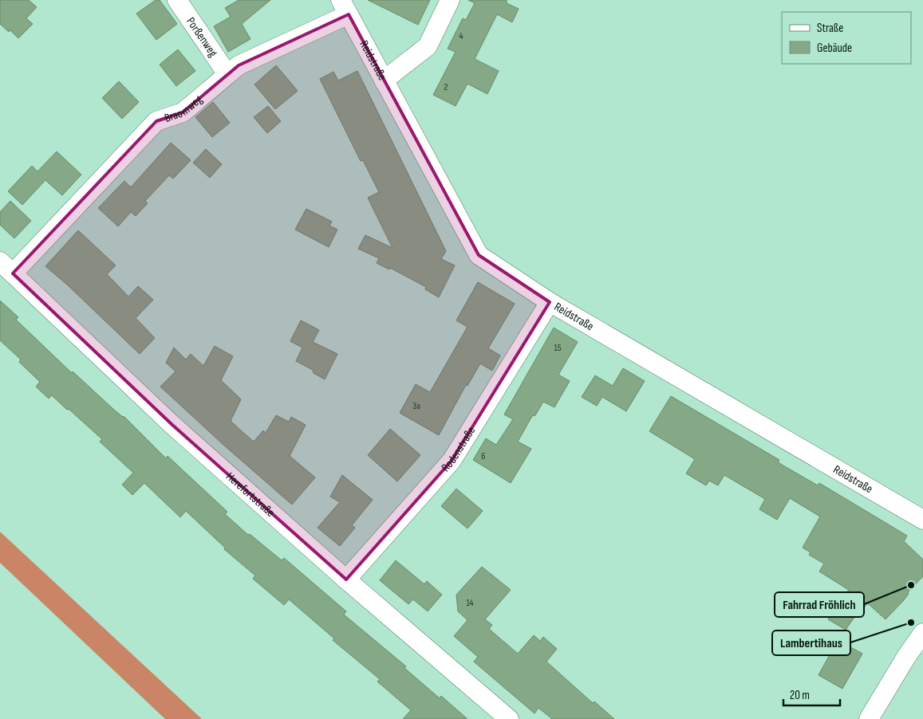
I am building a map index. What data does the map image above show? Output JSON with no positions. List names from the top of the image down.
{
  "streets": {
    "street": [
      "Porßenweg",
      "Reidstraße",
      "Braomweg",
      "Rodenstraße",
      "Herefortstraße"
    ]
  },
  "crossings": [
    ["Porßenweg", "Braomweg"],
    ["Reidstraße", "Braomweg"],
    ["Reidstraße", "Rodenstraße"],
    ["Braomweg", "Herefortstraße"],
    ["Rodenstraße", "Herefortstraße"]
  ],
  "places": ["Fahrrad Fröhlich", "Lambertihaus"],
  "house_numbers": [
    "4",
    "2",
    "15",
    "3a",
    "6",
    "14"
  ],
  "legend": ["Straße", "Gebäude"],
  "scale_bar": "20 m"
}
